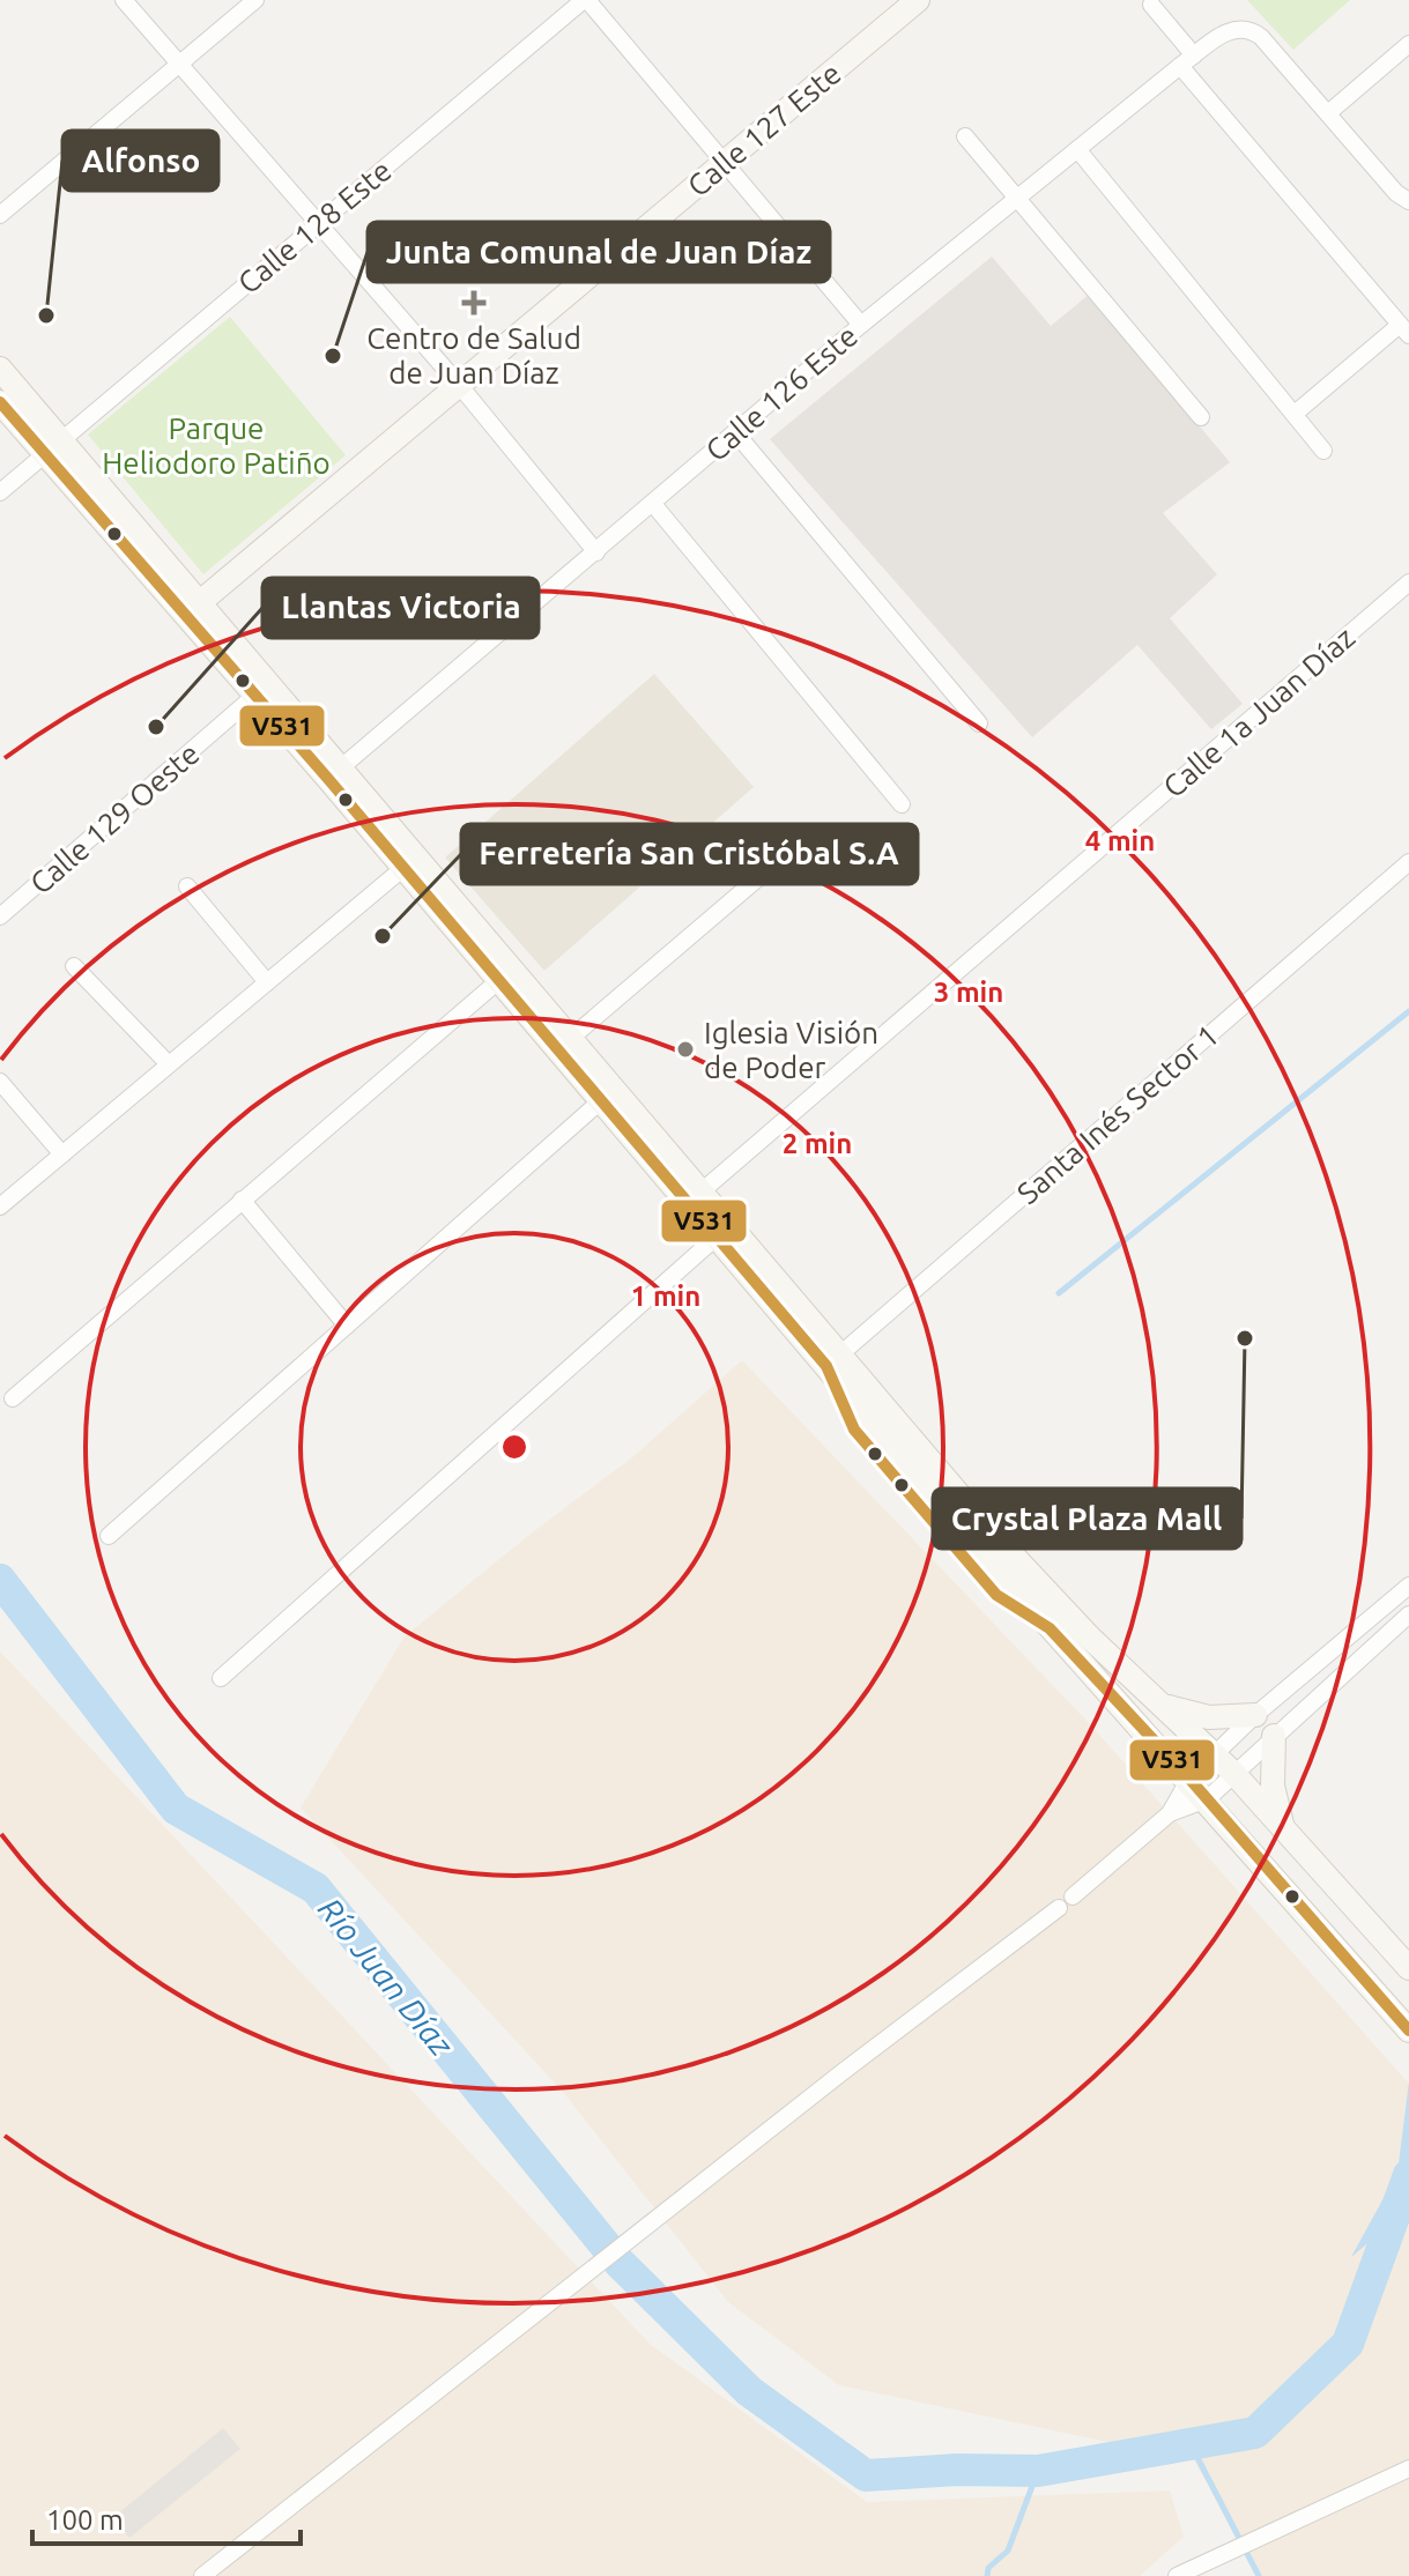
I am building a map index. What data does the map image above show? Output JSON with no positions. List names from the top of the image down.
{
  "streets": {
    "main road": ["Calle 127 Este"],
    "street": [
      "Calle 128 Este",
      "Calle 126 Este",
      "Calle 1a Juan Díaz",
      "Calle 129 Oeste",
      "Santa Inés Sector 1"
    ]
  },
  "water": ["Río Juan Díaz"],
  "parks": ["Parque Heliodoro Patiño"],
  "places": {
    "health": ["Centro de Salud de Juan Díaz"],
    "other": [
      "Alfonso",
      "Junta Comunal de Juan Díaz",
      "Llantas Victoria",
      "Ferretería San Cristóbal S.A",
      "Iglesia Visión de Poder",
      "Crystal Plaza Mall"
    ]
  },
  "lines": ["transit line V531"],
  "scale_bar": "100 m",
  "rings": [
    "4 min",
    "3 min",
    "2 min",
    "1 min"
  ]
}
